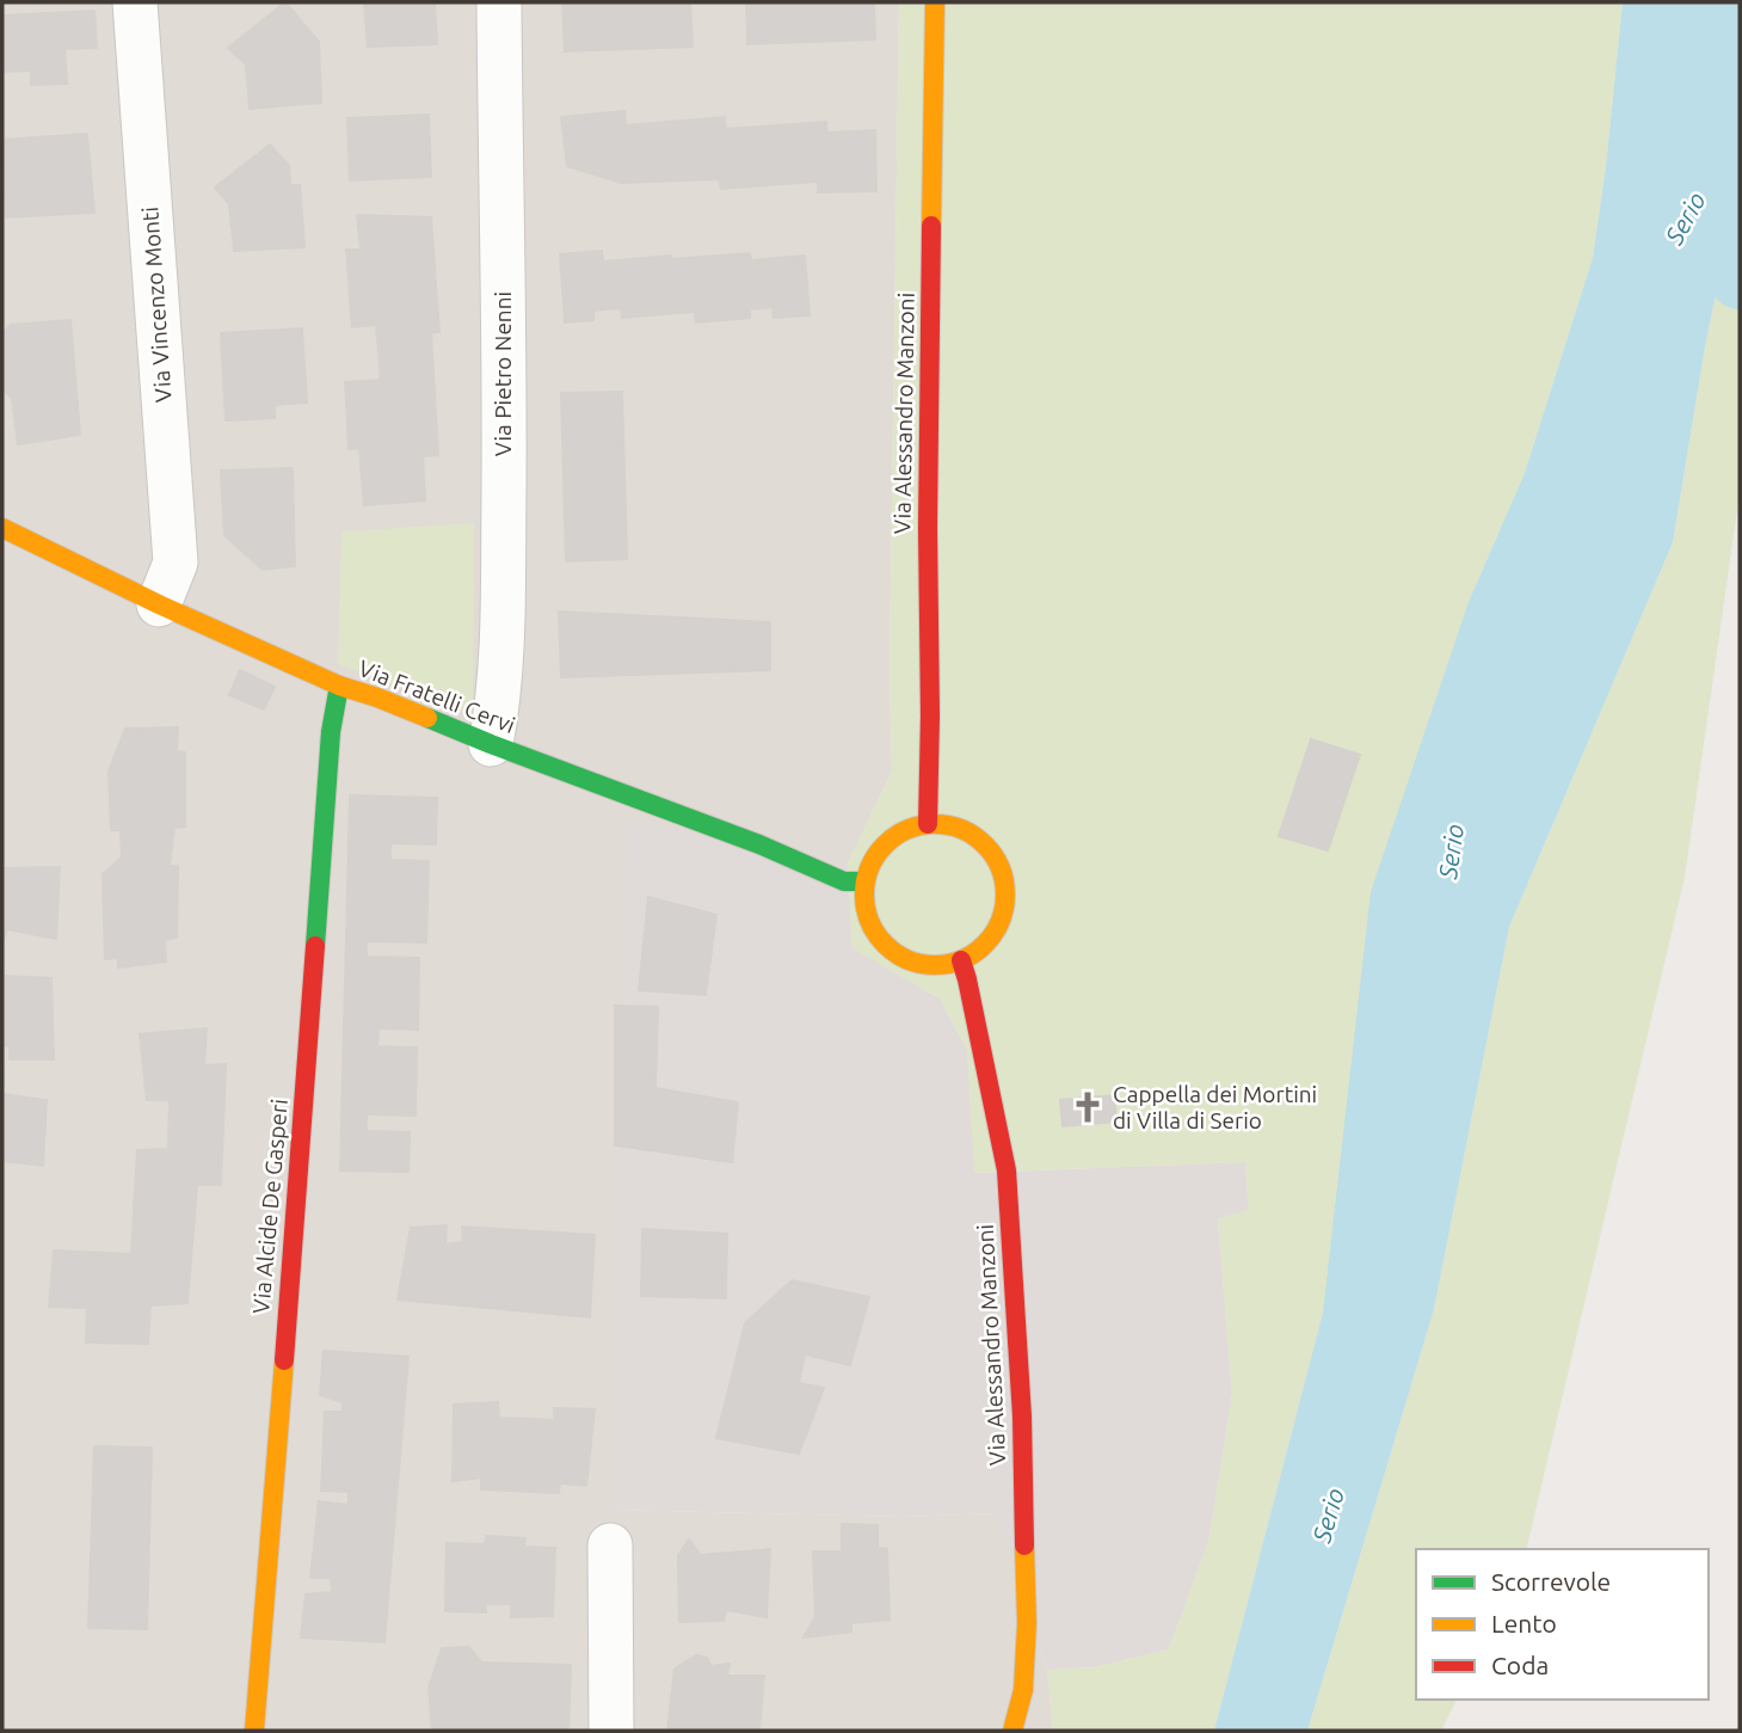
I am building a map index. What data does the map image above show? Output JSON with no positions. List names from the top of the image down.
{
  "streets": {
    "street": [
      "Via Vincenzo Monti",
      "Via Pietro Nenni",
      "Via Alessandro Manzoni",
      "Via Fratelli Cervi",
      "Via Alcide De Gasperi"
    ]
  },
  "crossings": [
    ["Via Vincenzo Monti", "Via Fratelli Cervi"],
    ["Via Pietro Nenni", "Via Fratelli Cervi"],
    ["Via Alessandro Manzoni", "Via Fratelli Cervi"],
    ["Via Fratelli Cervi", "Via Alcide De Gasperi"]
  ],
  "water": ["Serio"],
  "places": {
    "church": ["Cappella dei Mortini di Villa di Serio"]
  },
  "legend": ["Scorrevole", "Lento", "Coda"]
}
